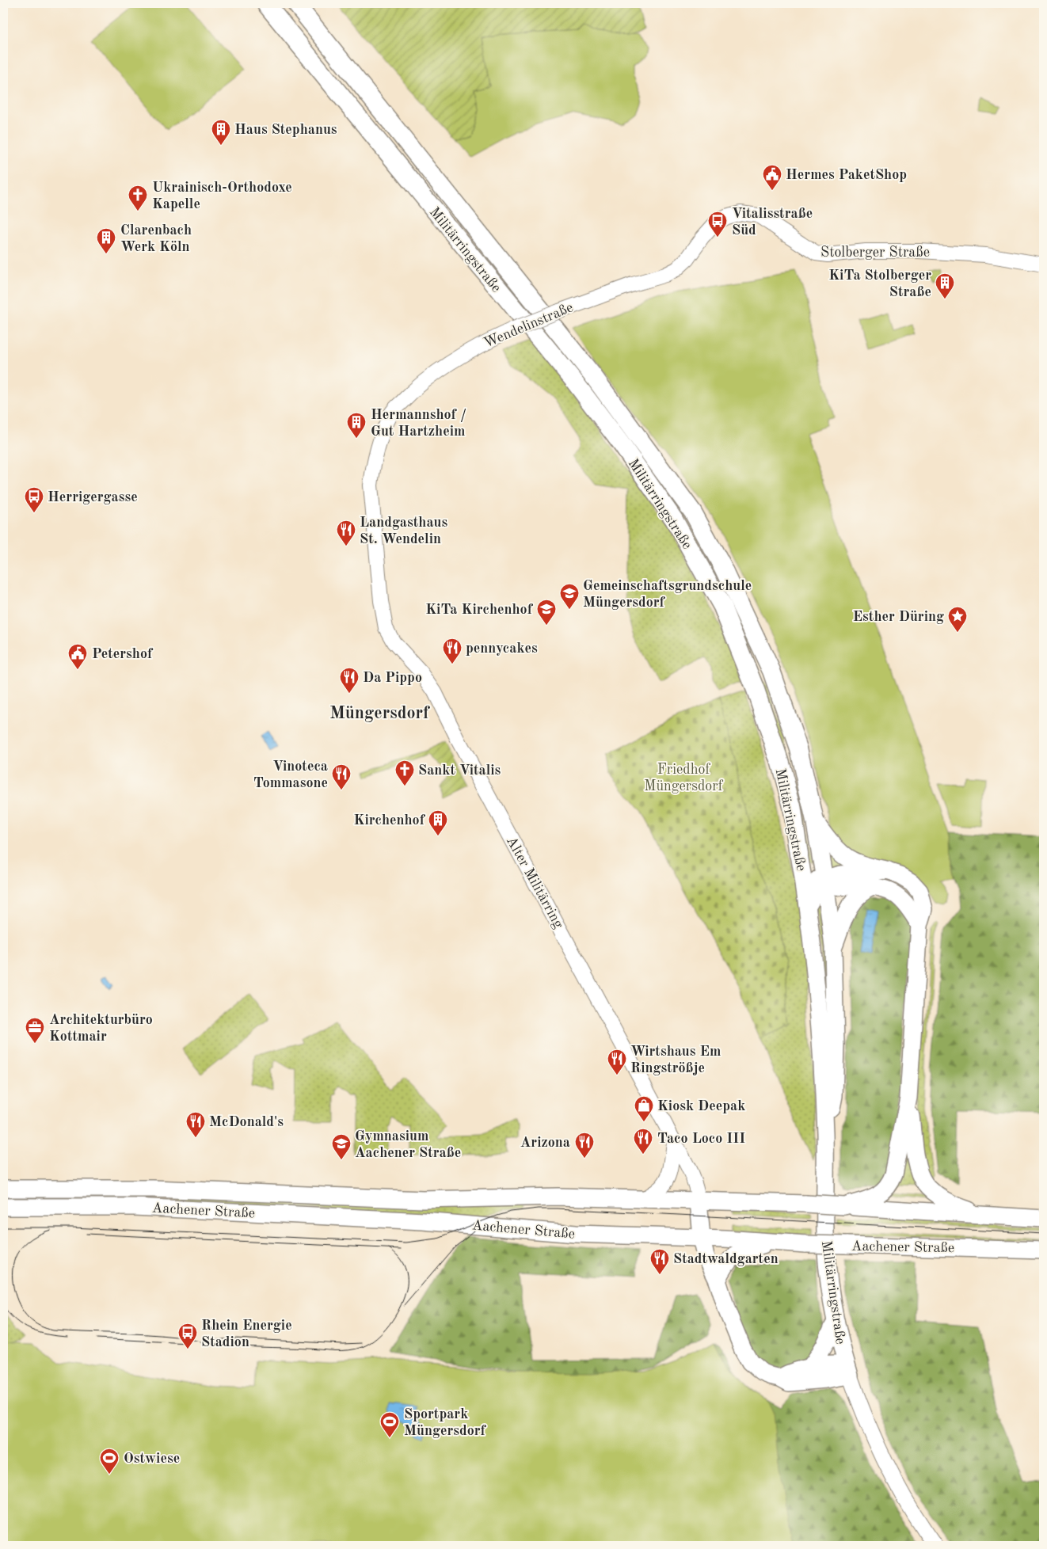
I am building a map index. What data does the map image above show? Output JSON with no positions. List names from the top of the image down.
{
  "streets": {
    "highway": ["Militärringstraße"],
    "main road": ["Aachener Straße"],
    "street": ["Stolberger Straße", "Wendelinstraße", "Alter Militärring"]
  },
  "crossings": [
    ["Stolberger Straße", "Wendelinstraße"],
    ["Wendelinstraße", "Alter Militärring"],
    ["Alter Militärring", "Aachener Straße"]
  ],
  "districts": ["Müngersdorf"],
  "parks": ["Friedhof Müngersdorf"],
  "places": {
    "building": [
      "Haus Stephanus",
      "Clarenbach Werk Köln",
      "KiTa Stolberger Straße",
      "Hermannshof / Gut Hartzheim",
      "Kirchenhof"
    ],
    "public building": ["Hermes PaketShop", "Petershof"],
    "church": ["Ukrainisch-Orthodoxe Kapelle", "Sankt Vitalis"],
    "bus stop": ["Vitalisstraße Süd", "Herrigergasse", "Rhein Energie Stadion"],
    "restaurant": [
      "Landgasthaus St. Wendelin",
      "pennycakes",
      "Da Pippo",
      "Vinoteca Tommasone",
      "Wirtshaus Em Ringströßje",
      "McDonald's",
      "Taco Loco III",
      "Arizona",
      "Stadtwaldgarten"
    ],
    "school or university": ["Gemeinschaftsgrundschule Müngersdorf", "KiTa Kirchenhof", "Gymnasium Aachener Straße"],
    "place": ["Esther Düring"],
    "office": ["Architekturbüro Kottmair"],
    "shop": ["Kiosk Deepak"],
    "sports": ["Sportpark Müngersdorf", "Ostwiese"]
  }
}
